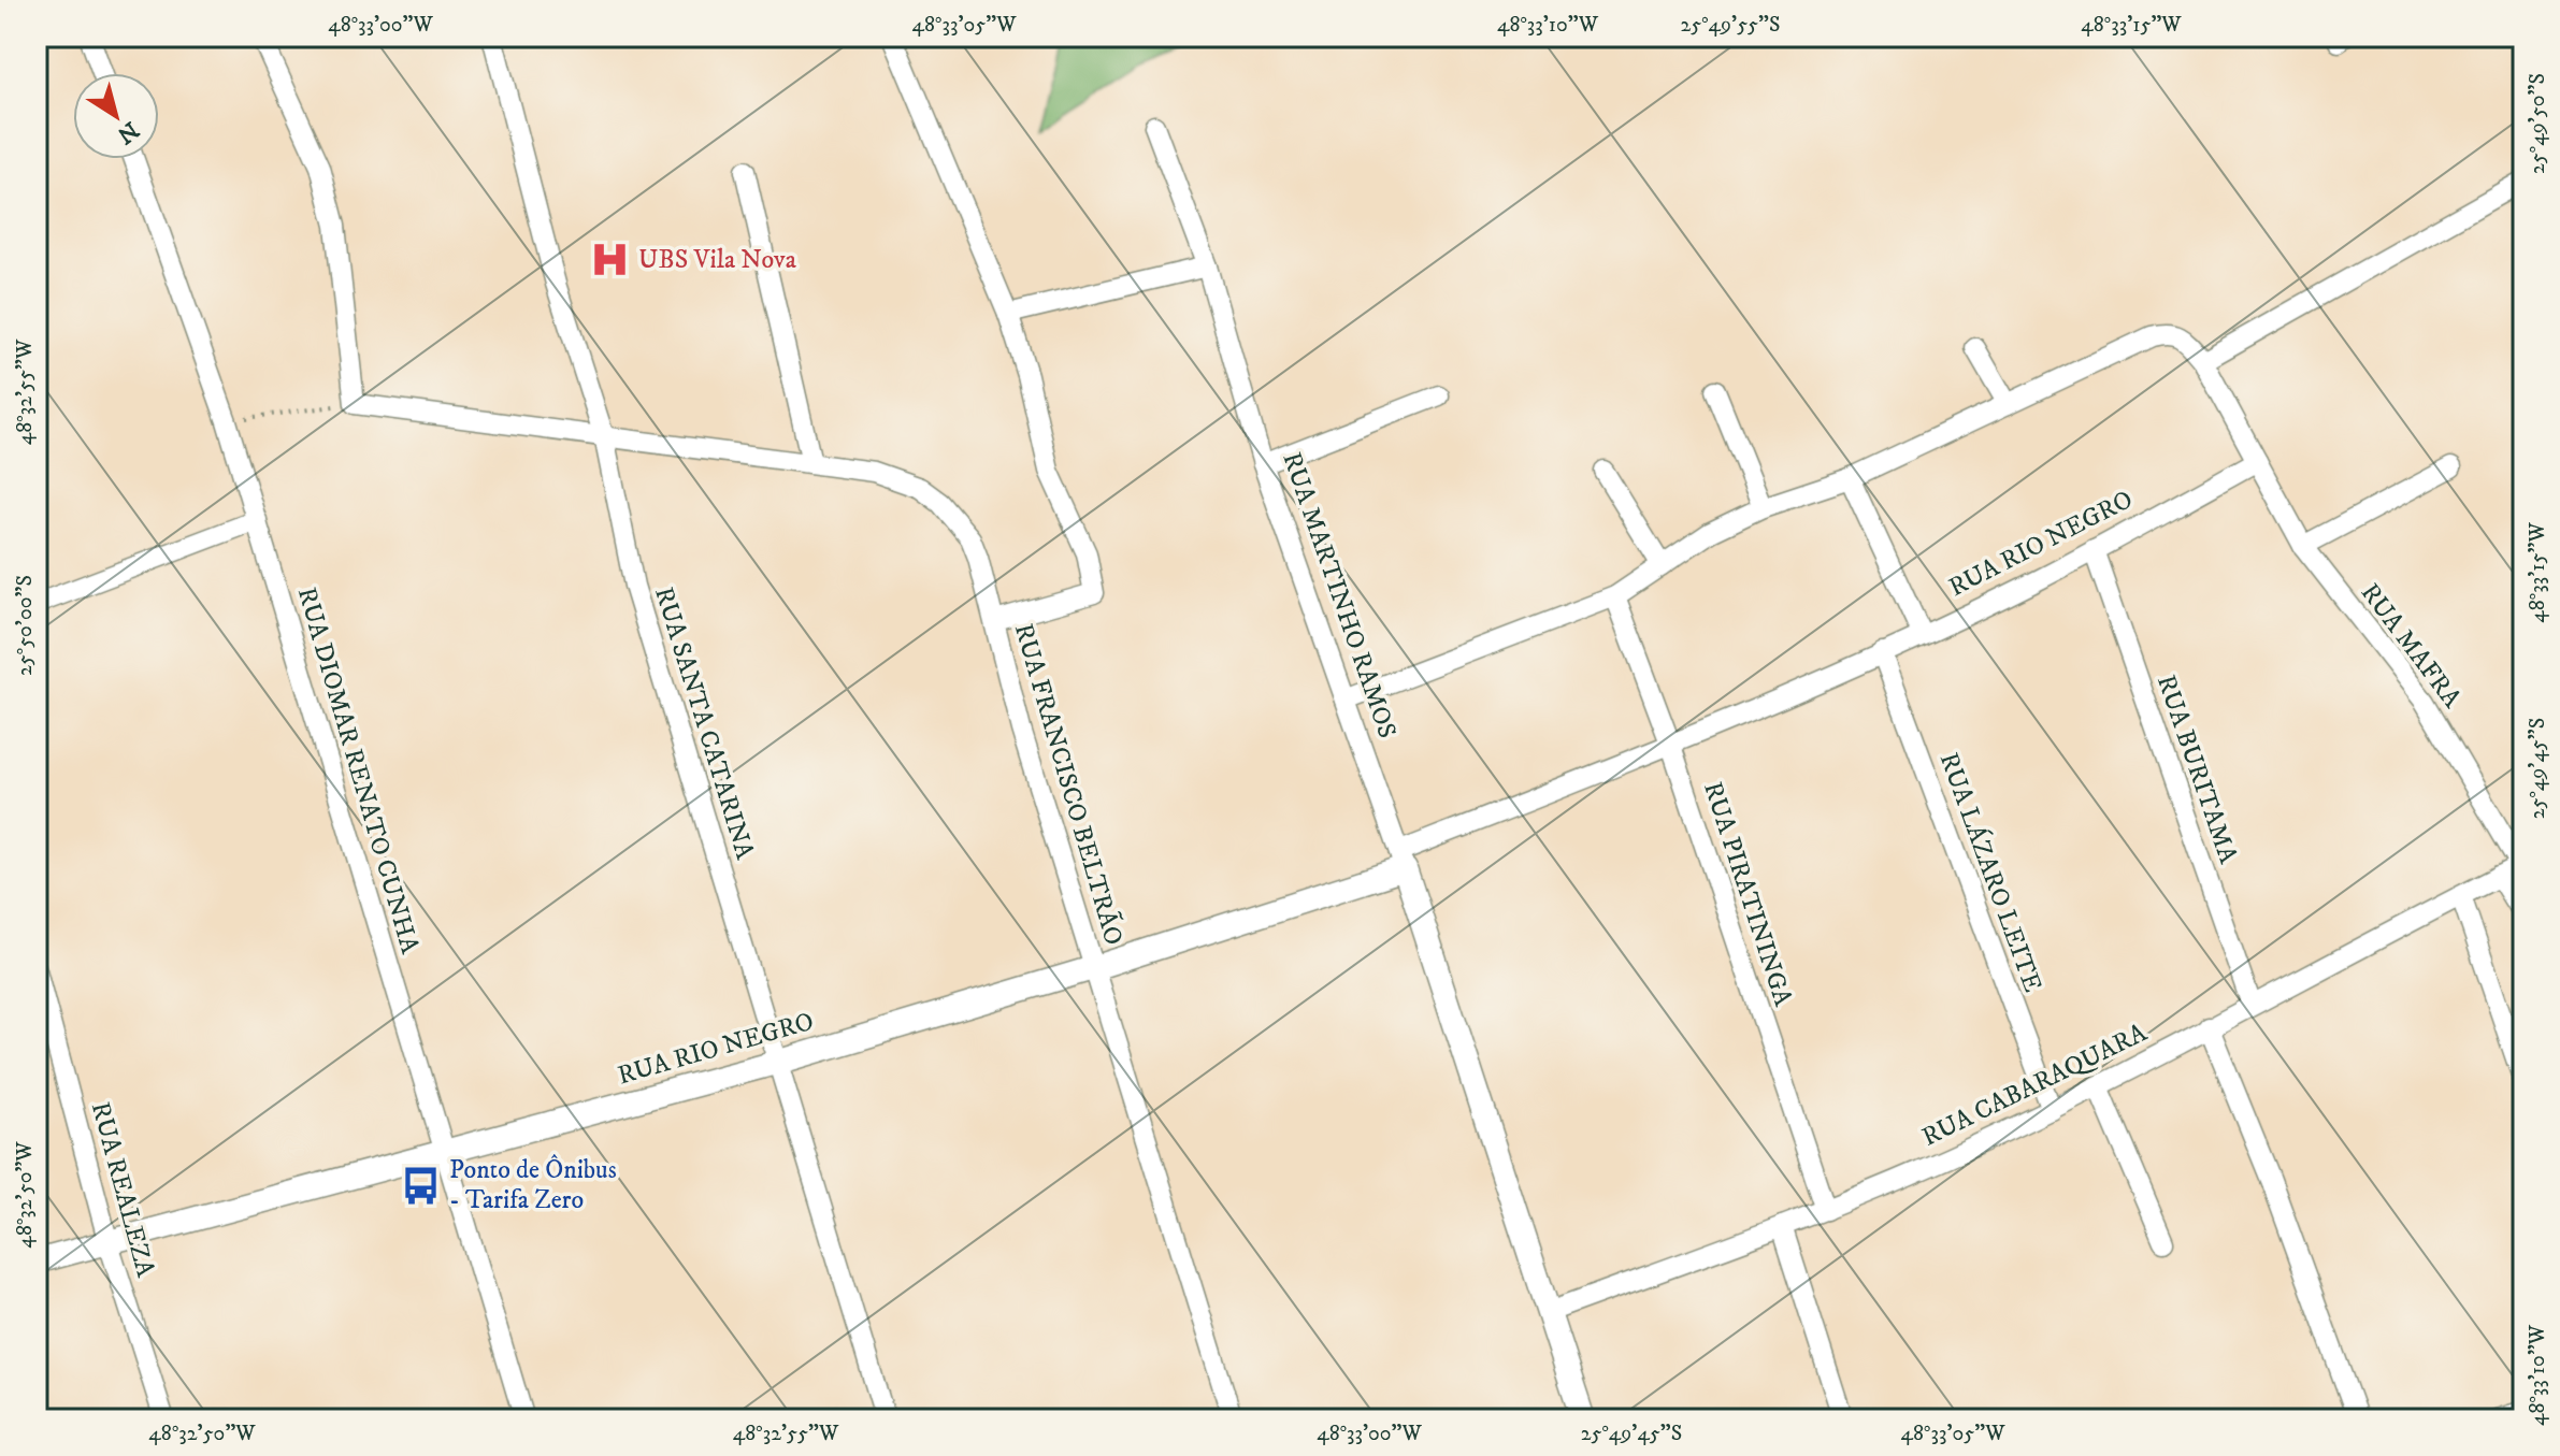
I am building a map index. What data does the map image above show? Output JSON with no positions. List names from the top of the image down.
{
  "streets": {
    "street": [
      "RUA RIO NEGRO",
      "RUA MARTINHO RAMOS",
      "RUA MAFRA",
      "RUA SANTA CATARINA",
      "RUA BURITAMA",
      "RUA DIOMAR RENATO CUNHA",
      "RUA FRANCISCO BELTRÃO",
      "RUA LÁZARO LEITE",
      "RUA PIRATININGA",
      "RUA CABARAQUARA",
      "RUA REALEZA"
    ]
  },
  "crossings": [
    ["RUA RIO NEGRO", "RUA MARTINHO RAMOS"],
    ["RUA RIO NEGRO", "RUA MAFRA"],
    ["RUA RIO NEGRO", "RUA SANTA CATARINA"],
    ["RUA RIO NEGRO", "RUA BURITAMA"],
    ["RUA RIO NEGRO", "RUA DIOMAR RENATO CUNHA"],
    ["RUA RIO NEGRO", "RUA FRANCISCO BELTRÃO"],
    ["RUA RIO NEGRO", "RUA LÁZARO LEITE"],
    ["RUA RIO NEGRO", "RUA PIRATININGA"],
    ["RUA RIO NEGRO", "RUA REALEZA"],
    ["RUA MARTINHO RAMOS", "RUA CABARAQUARA"],
    ["RUA MAFRA", "RUA CABARAQUARA"],
    ["RUA SANTA CATARINA", "RUA FRANCISCO BELTRÃO"],
    ["RUA BURITAMA", "RUA CABARAQUARA"],
    ["RUA LÁZARO LEITE", "RUA CABARAQUARA"],
    ["RUA PIRATININGA", "RUA CABARAQUARA"]
  ],
  "places": {
    "hospital": ["UBS Vila Nova"],
    "bus stop": ["Ponto de Ônibus - Tarifa Zero"]
  },
  "north": "bottom right",
  "coordinates": [
    "48°33'00\"W",
    "48°33'05\"W",
    "48°33'10\"W",
    "25°49'55\"S",
    "48°33'15\"W",
    "25°49'50\"S",
    "48°32'55\"W",
    "25°50'00\"S",
    "25°49'45\"S",
    "48°32'50\"W"
  ]
}
